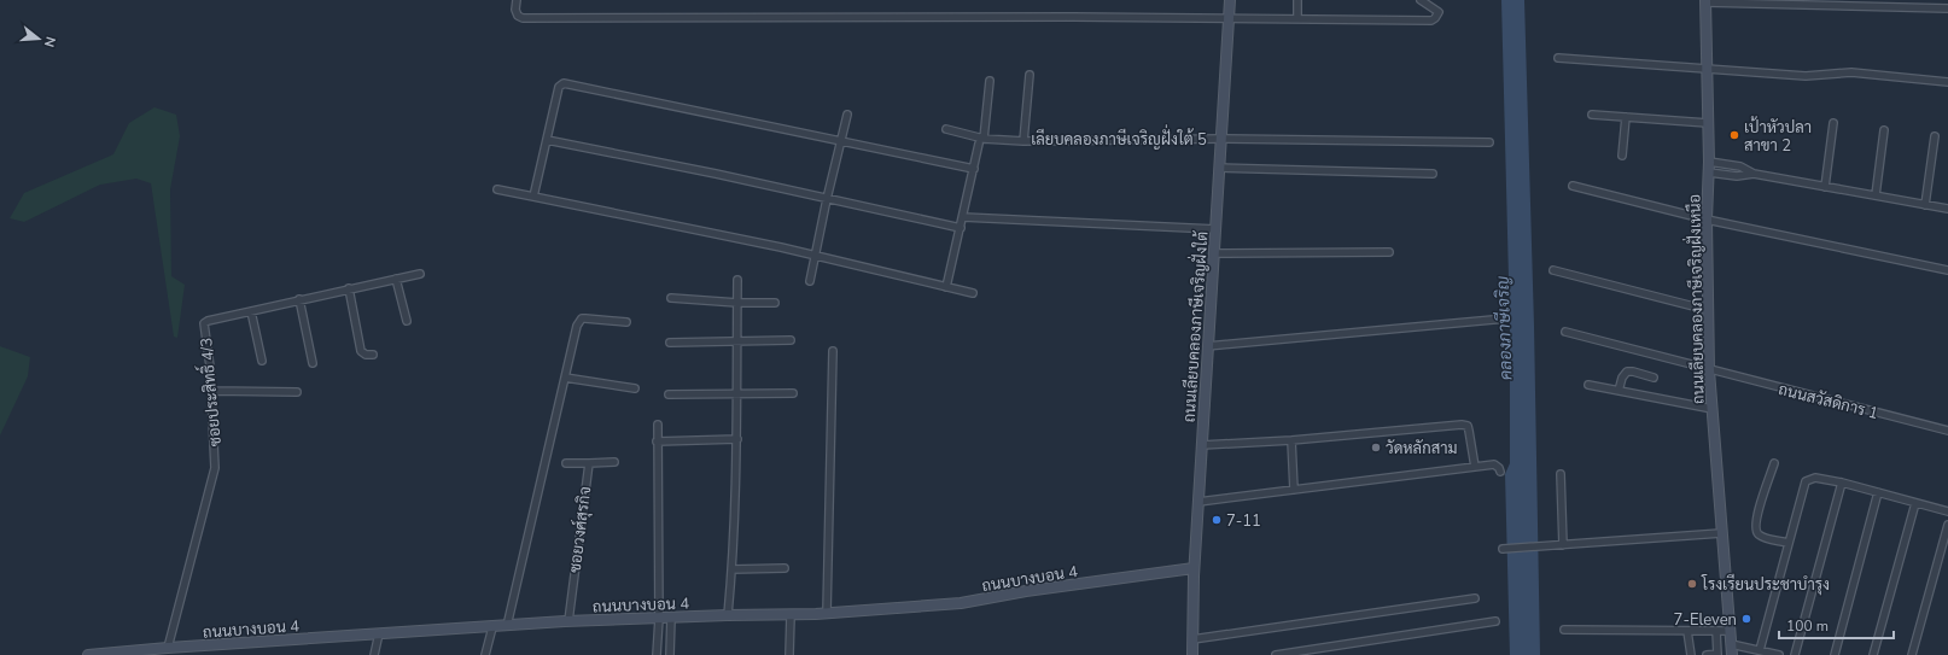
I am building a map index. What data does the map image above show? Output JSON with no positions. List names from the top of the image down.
{
  "streets": {
    "street": [
      "เลียบคลองภาษีเจริญฝั่งใต้ 5",
      "ถนนเลียบคลองภาษีเจริญฝั่งเหนือ",
      "ถนนเลียบคลองภาษีเจริญฝั่งใต้",
      "ซอยประสิทธิ์ 4/3",
      "ถนนสวัสดิการ 1",
      "ซอยวงศ์สุรกิจ",
      "ถนนบางบอน 4"
    ]
  },
  "crossings": [
    ["เลียบคลองภาษีเจริญฝั่งใต้ 5", "ถนนเลียบคลองภาษีเจริญฝั่งใต้"],
    ["ถนนเลียบคลองภาษีเจริญฝั่งเหนือ", "ถนนสวัสดิการ 1"],
    ["ถนนเลียบคลองภาษีเจริญฝั่งใต้", "ถนนบางบอน 4"],
    ["ซอยประสิทธิ์ 4/3", "ถนนบางบอน 4"],
    ["ซอยวงศ์สุรกิจ", "ถนนบางบอน 4"]
  ],
  "water": ["คลองภาษีเจริญ"],
  "places": [
    "เป้าหัวปลา สาขา 2",
    "วัดหลักสาม",
    "7-11",
    "โรงเรียนประชาบำรุง",
    "7-Eleven"
  ],
  "scale_bar": "100 m",
  "north": "right"
}
